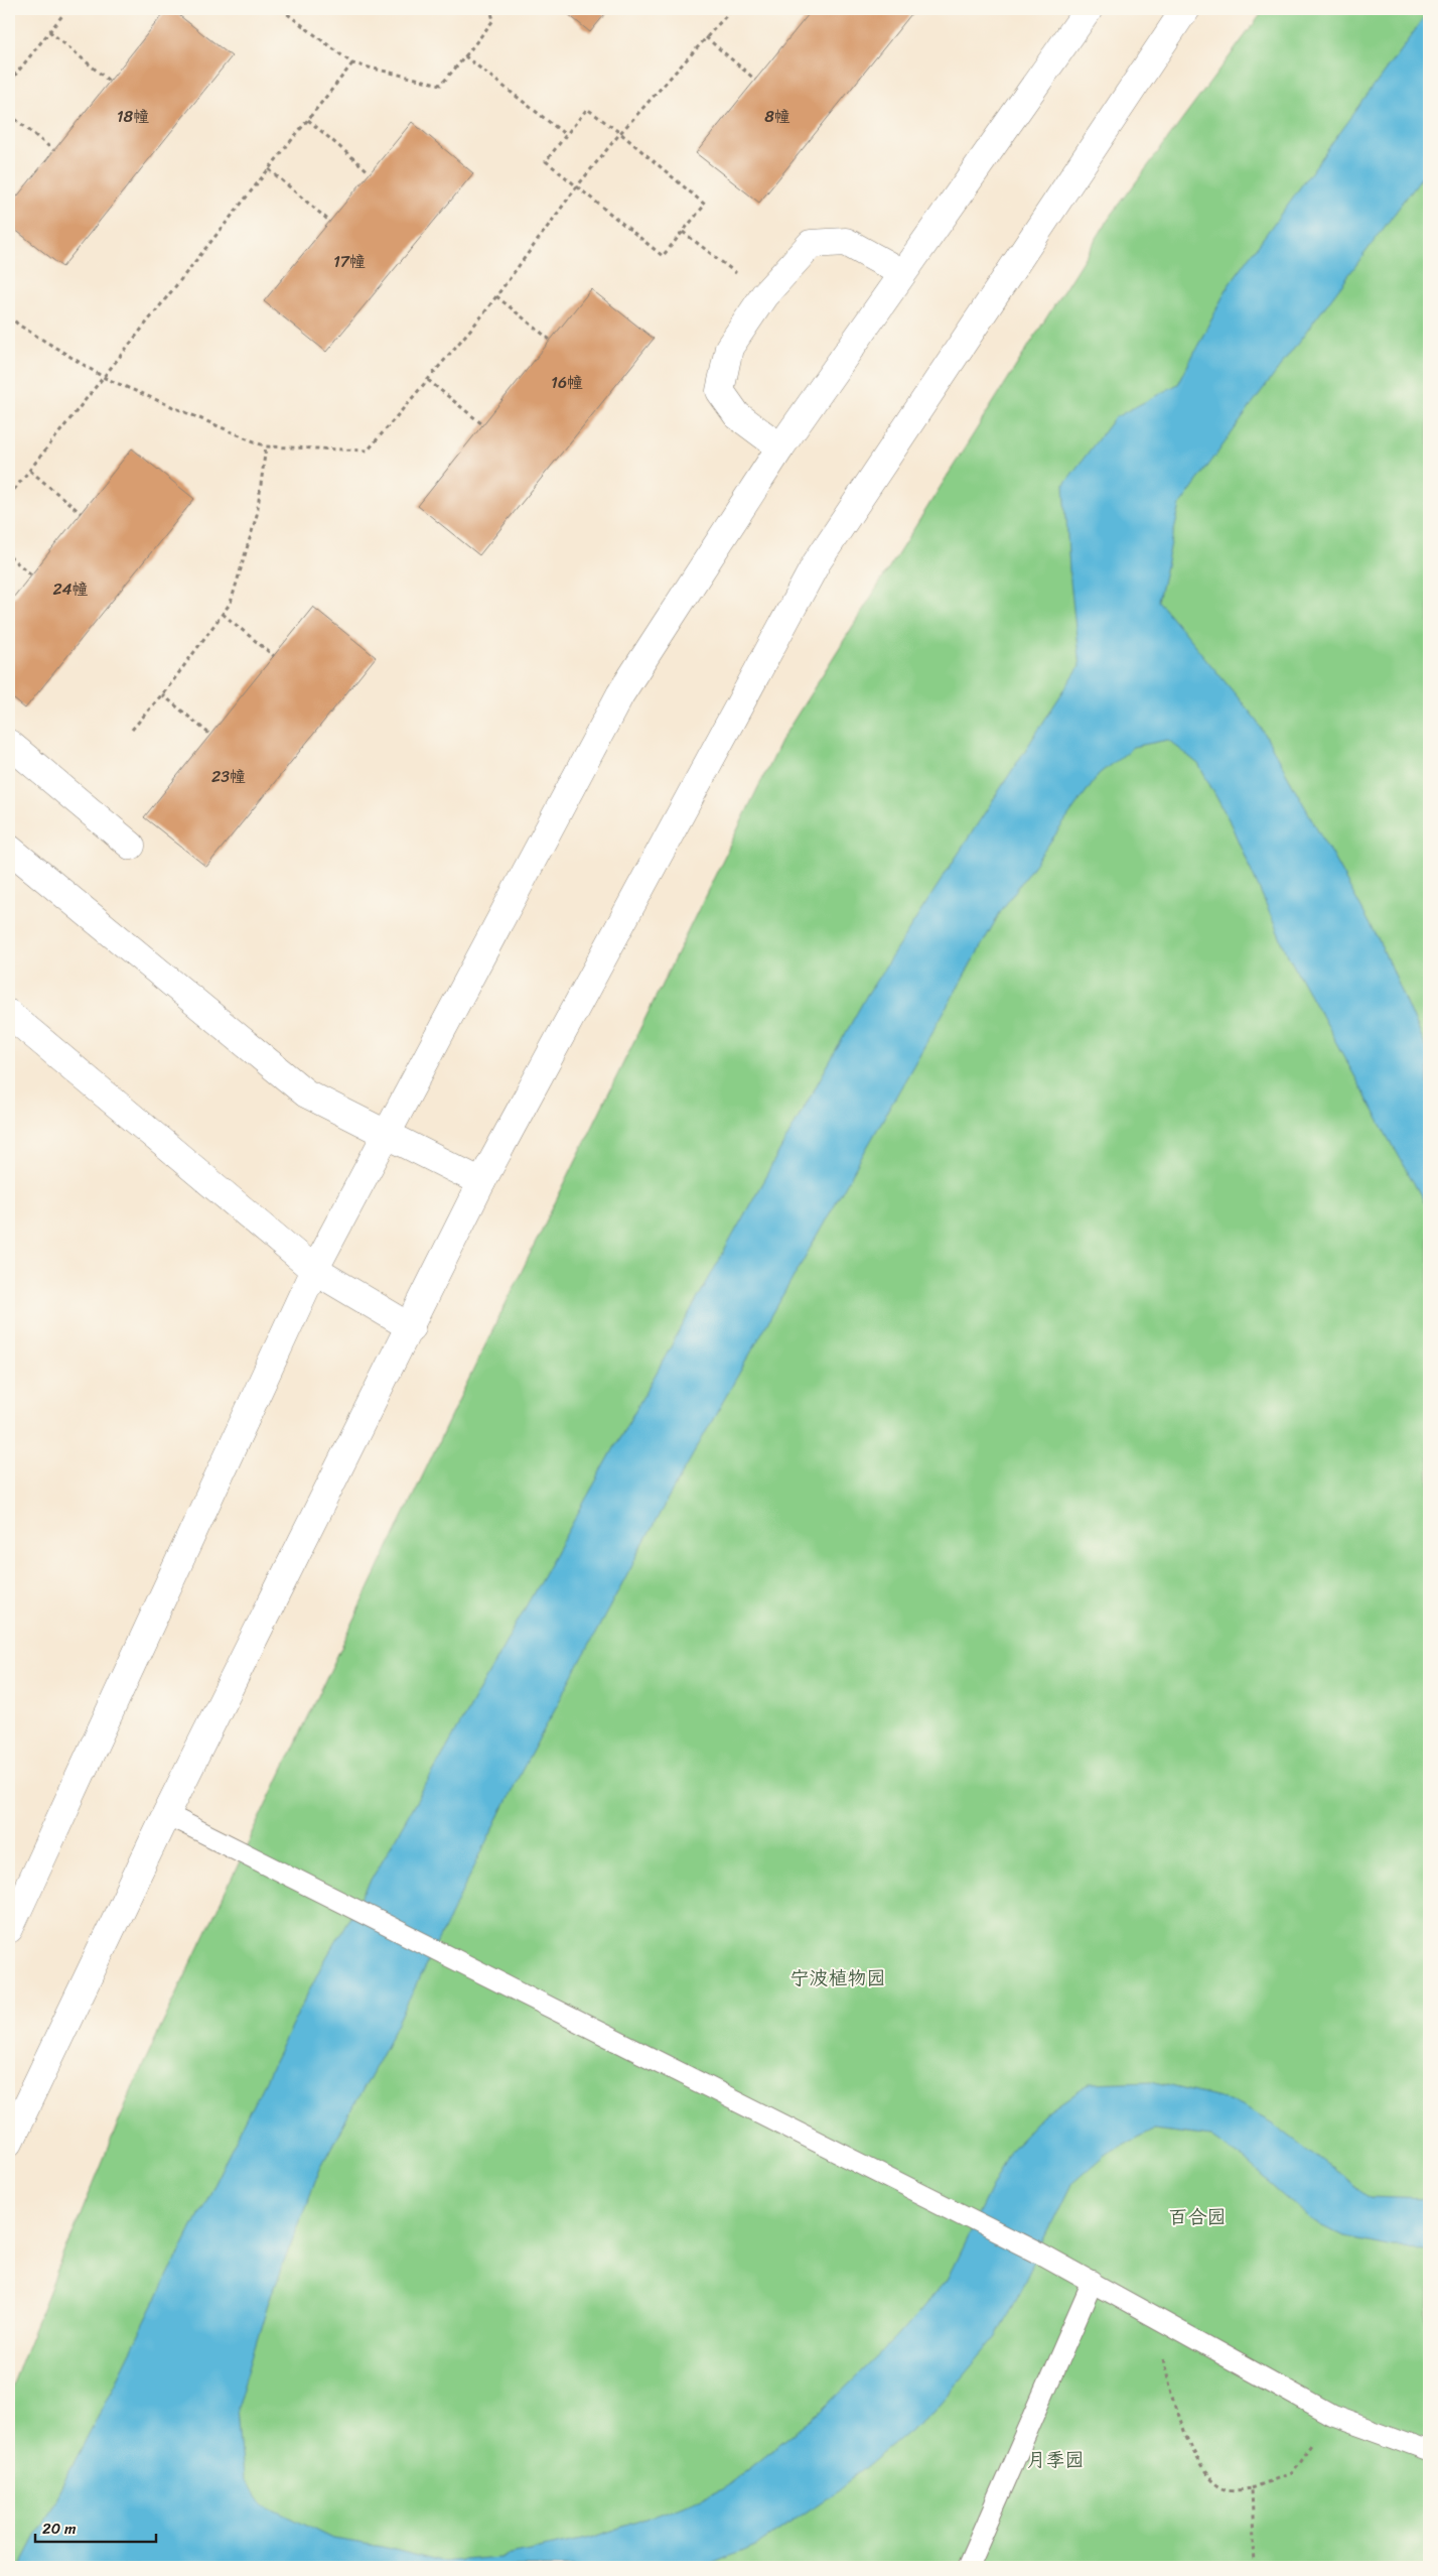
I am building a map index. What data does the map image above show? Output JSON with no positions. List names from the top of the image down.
{
  "parks": ["宁波植物园", "百合园", "月季园"],
  "house_numbers": [
    "18幢",
    "8幢",
    "17幢",
    "16幢",
    "24幢",
    "23幢"
  ],
  "scale_bar": "20 m"
}
